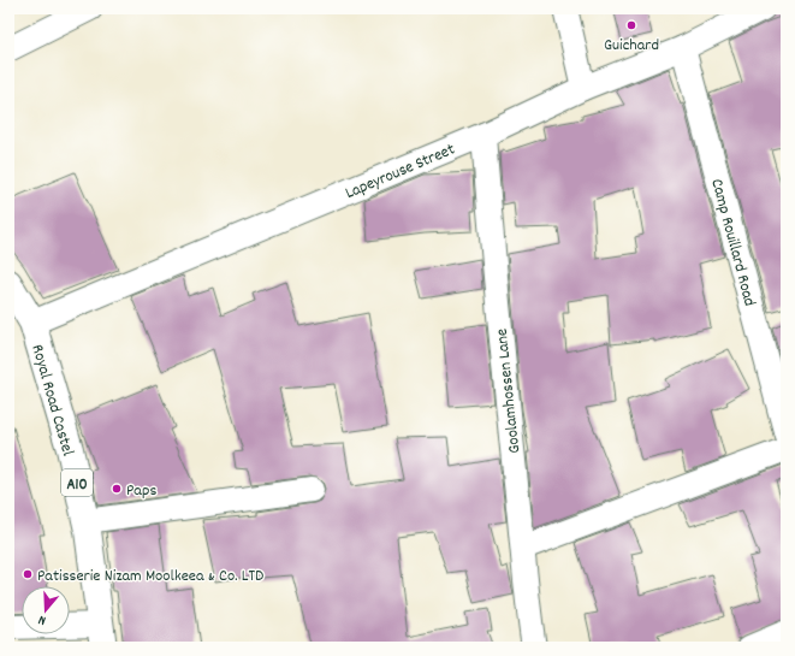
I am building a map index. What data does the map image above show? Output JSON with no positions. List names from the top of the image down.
{
  "streets": {
    "main road": ["Royal Road Castel", "A10"],
    "street": ["Lapeyrouse Street", "Camp Rouillard Road", "Goolamhossen Lane"]
  },
  "crossings": [
    ["Lapeyrouse Street", "Camp Rouillard Road"],
    ["Lapeyrouse Street", "Goolamhossen Lane"],
    ["Lapeyrouse Street", "Royal Road Castel"],
    ["Lapeyrouse Street", "A10"],
    ["Royal Road Castel", "A10"]
  ],
  "places": ["Guichard", "Paps", "Patisserie Nizam Moolkeea & Co. LTD"],
  "north": "bottom"
}
